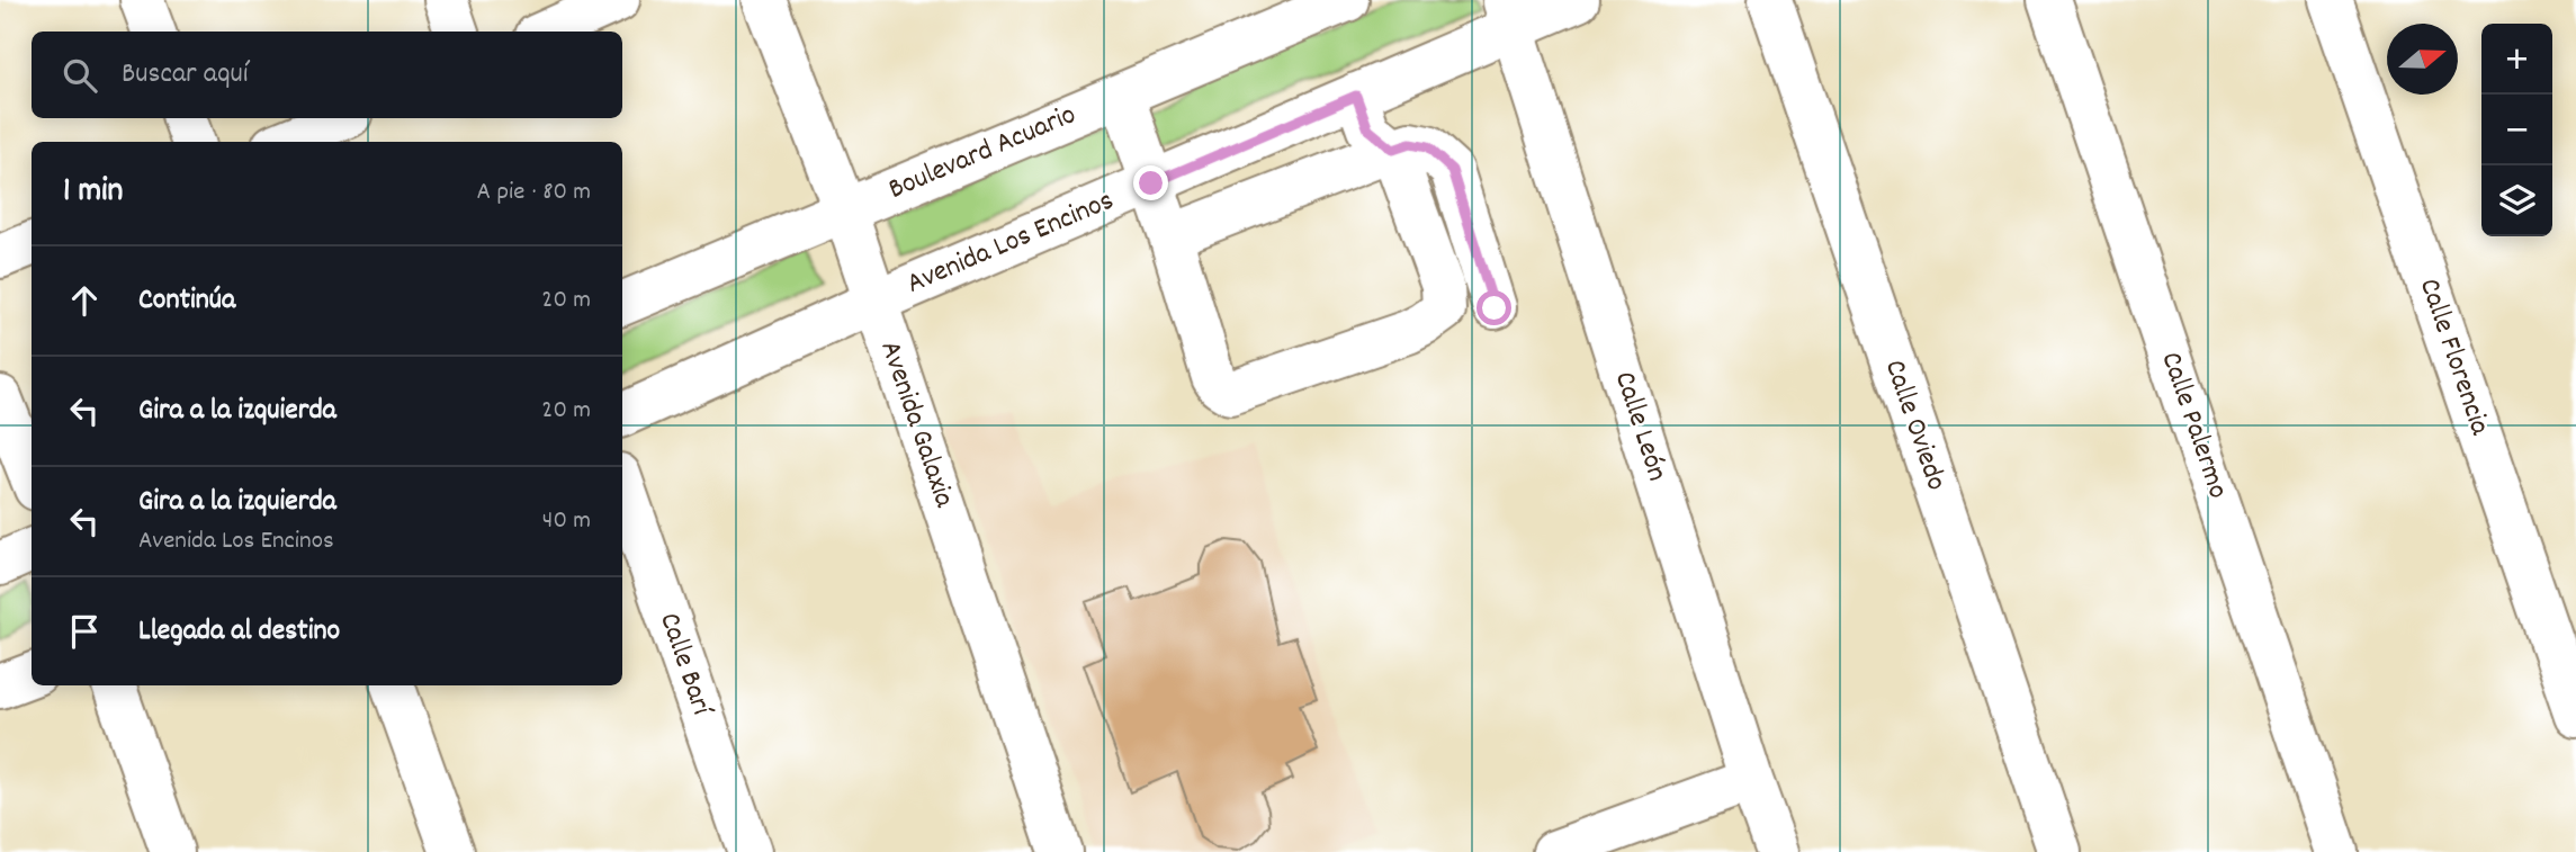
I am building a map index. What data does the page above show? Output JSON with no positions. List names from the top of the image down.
{
  "streets": {
    "street": [
      "Boulevard Acuario",
      "Avenida Los Encinos",
      "Calle Florencia",
      "Avenida Galaxia",
      "Calle Oviedo",
      "Calle Palermo",
      "Calle León",
      "Calle Barí"
    ]
  },
  "crossings": [
    ["Boulevard Acuario", "Avenida Galaxia"],
    ["Avenida Los Encinos", "Avenida Galaxia"],
    ["Avenida Los Encinos", "Calle León"]
  ],
  "north": "right",
  "page": {
    "map_buttons": ["+", "−"],
    "search": "Buscar aquí",
    "heading": ["1 min", "A pie · 80 m"],
    "list": [
      ["Continúa", "20 m"],
      ["Gira a la izquierda", "20 m"],
      ["Gira a la izquierda", "Avenida Los Encinos", "40 m"],
      "Llegada al destino"
    ]
  }
}
